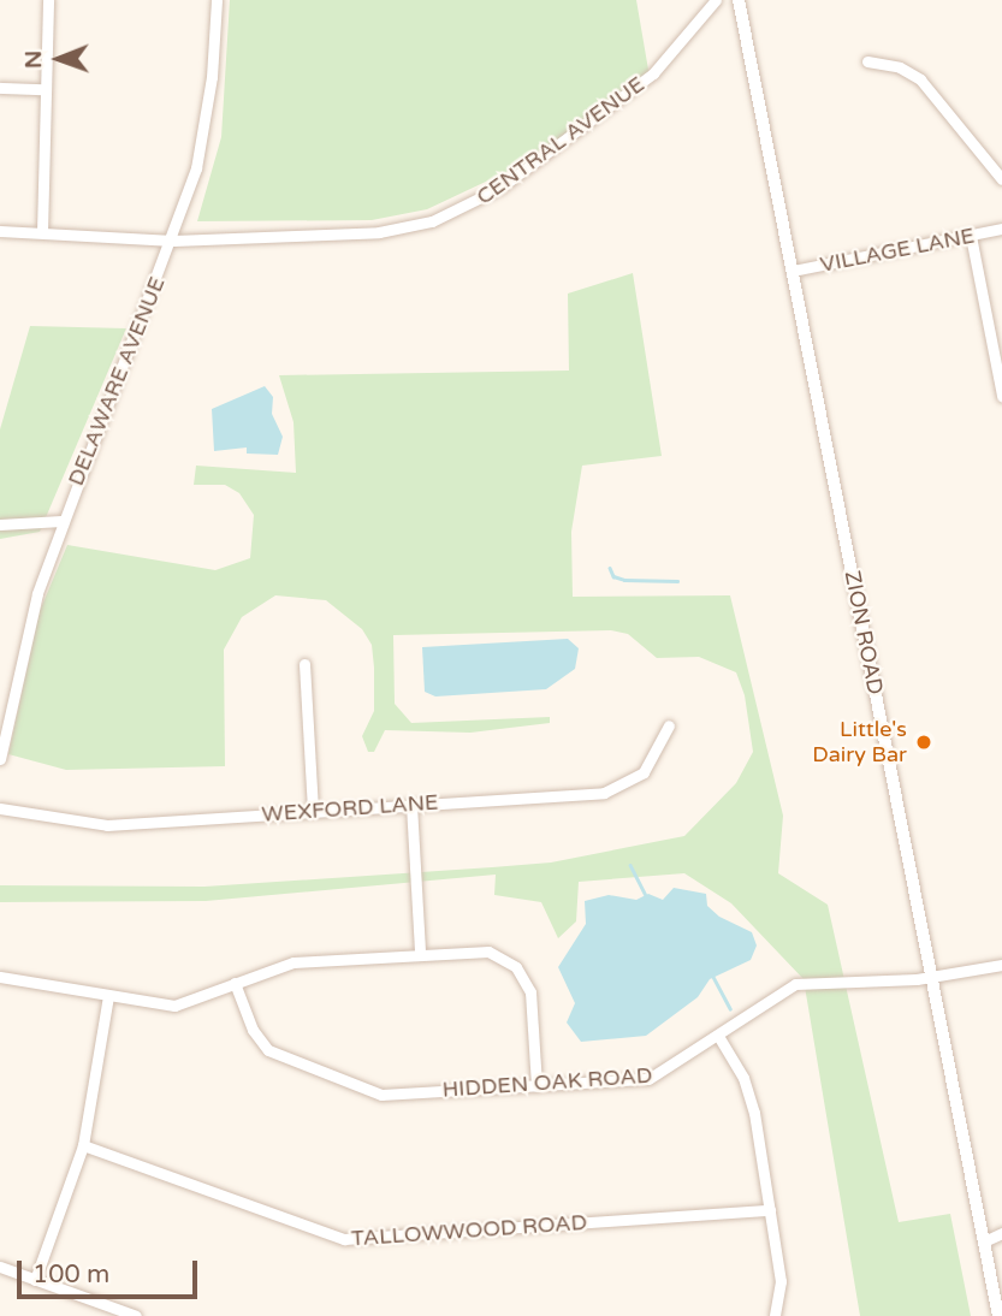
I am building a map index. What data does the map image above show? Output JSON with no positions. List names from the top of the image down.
{
  "streets": {
    "street": [
      "CENTRAL AVENUE",
      "VILLAGE LANE",
      "DELAWARE AVENUE",
      "ZION ROAD",
      "WEXFORD LANE",
      "HIDDEN OAK ROAD",
      "TALLOWWOOD ROAD"
    ]
  },
  "crossings": [
    ["CENTRAL AVENUE", "DELAWARE AVENUE"],
    ["VILLAGE LANE", "ZION ROAD"],
    ["ZION ROAD", "HIDDEN OAK ROAD"]
  ],
  "places": ["Little's Dairy Bar"],
  "scale_bar": "100 m",
  "north": "left"
}
